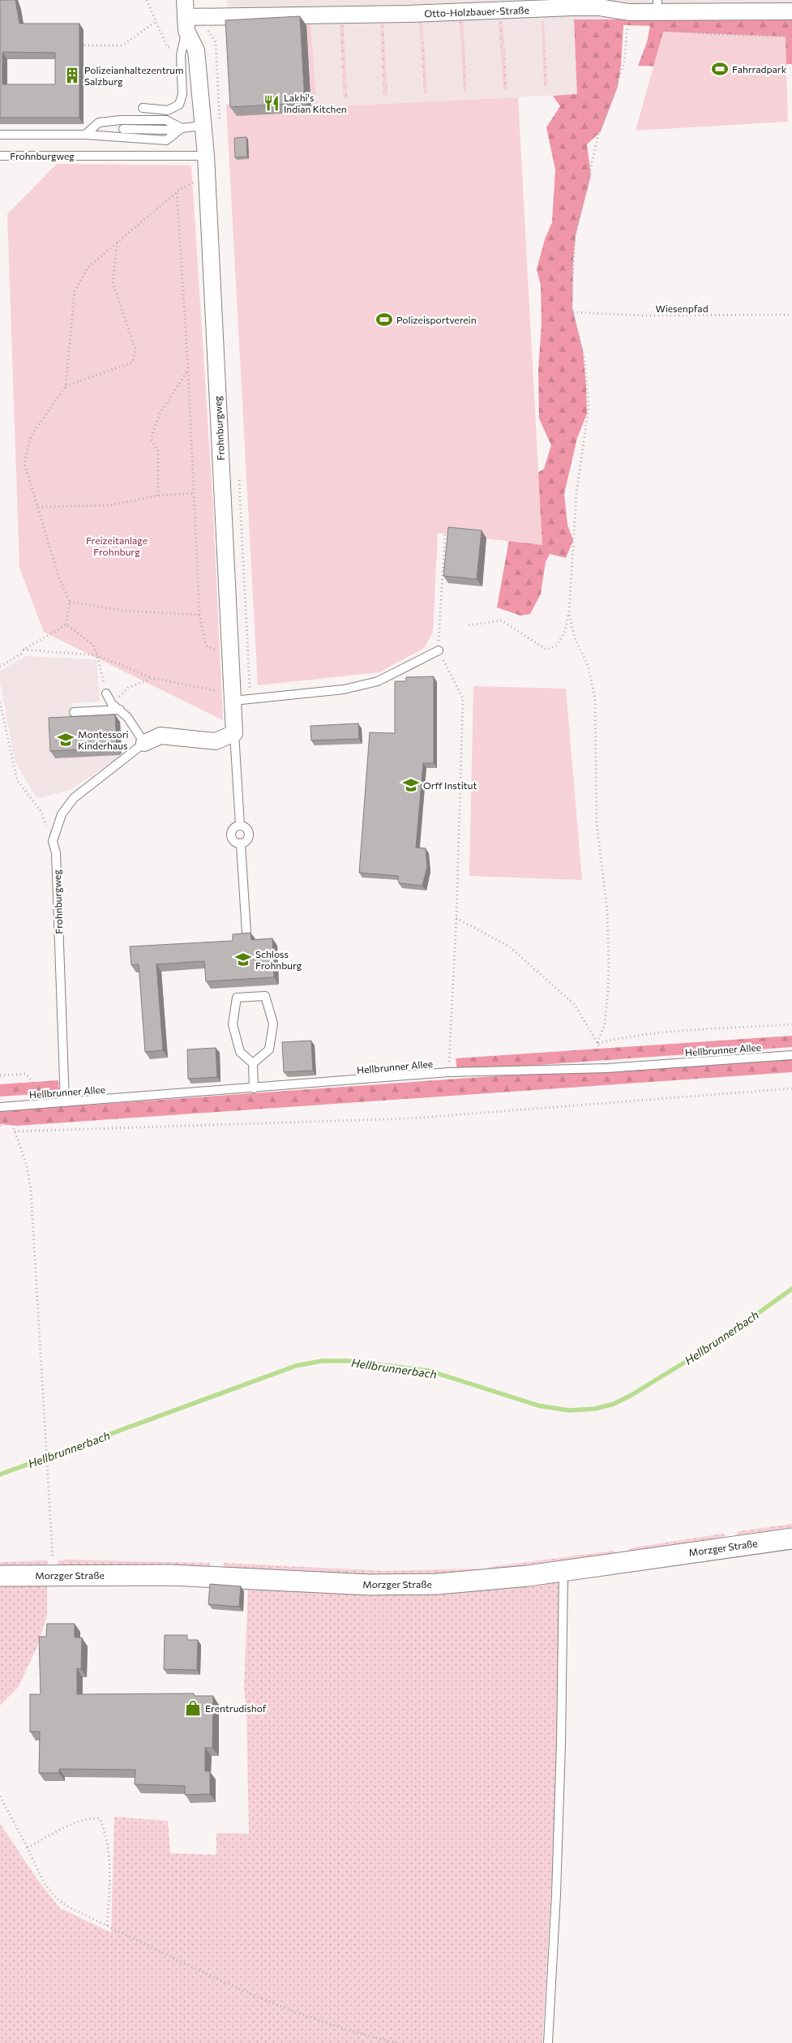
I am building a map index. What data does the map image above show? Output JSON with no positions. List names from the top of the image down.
{
  "streets": {
    "street": ["Otto-Holzbauer-Straße", "Frohnburgweg", "Morzger Straße"],
    "lane": ["Hellbrunner Allee"],
    "path": ["Wiesenpfad"]
  },
  "crossings": [
    ["Otto-Holzbauer-Straße", "Frohnburgweg"],
    ["Frohnburgweg", "Hellbrunner Allee"]
  ],
  "water": ["Hellbrunnerbach"],
  "parks": ["Freizeitanlage Frohnburg"],
  "places": {
    "sports": ["Fahrradpark", "Polizeisportverein"],
    "building": ["Polizeianhaltezentrum Salzburg"],
    "restaurant": ["Lakhi's Indian Kitchen"],
    "school or university": ["Montessori Kinderhaus", "Orff Institut", "Schloss Frohnburg"],
    "shop": ["Erentrudishof"]
  }
}
